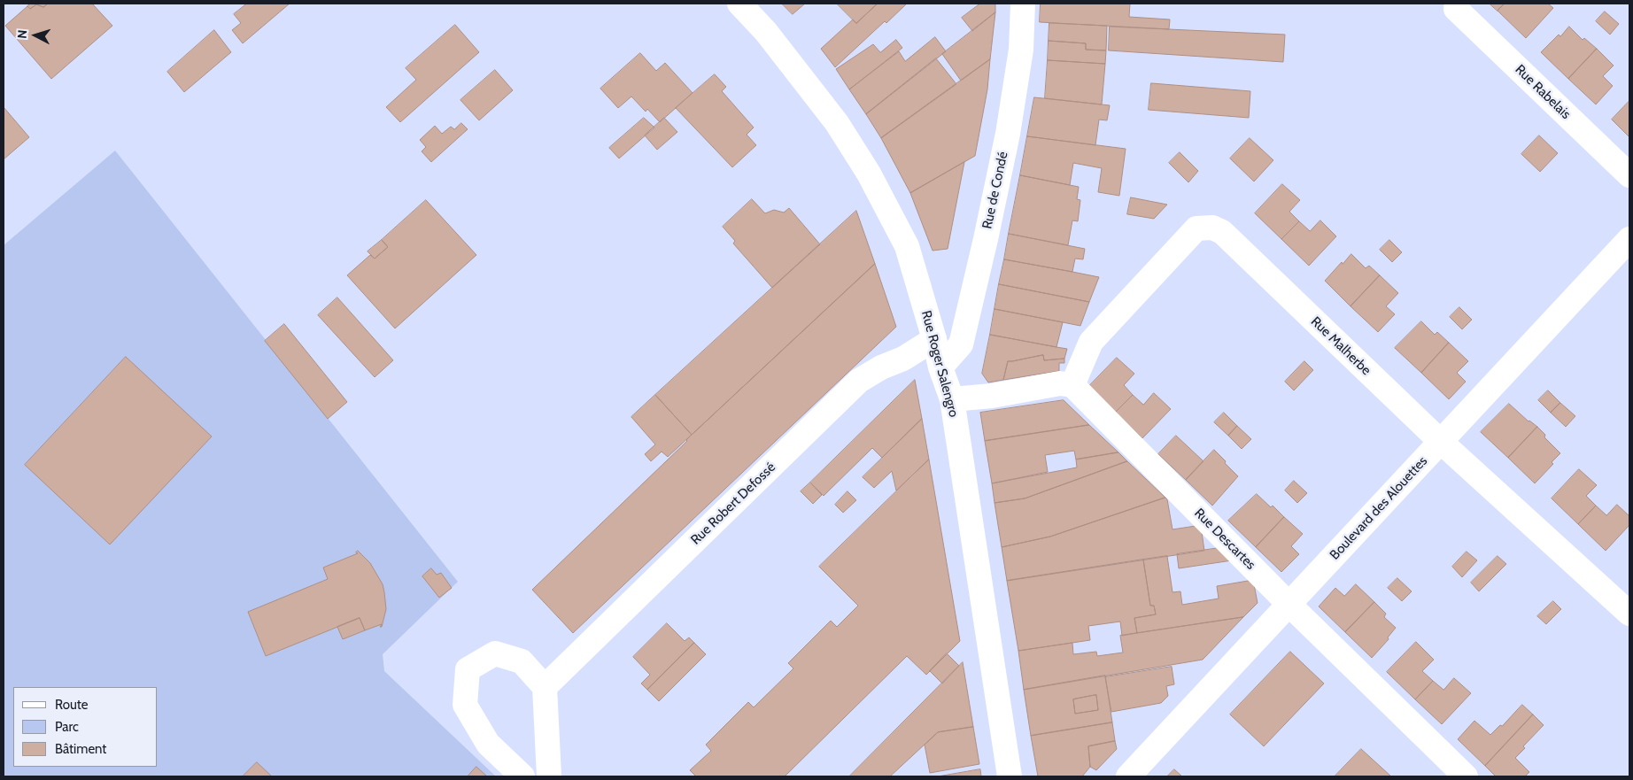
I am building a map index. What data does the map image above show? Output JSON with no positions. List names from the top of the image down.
{
  "streets": {
    "street": [
      "Rue Rabelais",
      "Rue de Condé",
      "Rue Malherbe",
      "Rue Roger Salengro",
      "Rue Robert Defossé",
      "Boulevard des Alouettes",
      "Rue Descartes"
    ]
  },
  "crossings": [
    ["Rue de Condé", "Rue Roger Salengro"],
    ["Rue Malherbe", "Boulevard des Alouettes"],
    ["Rue Malherbe", "Rue Descartes"],
    ["Rue Roger Salengro", "Rue Robert Defossé"],
    ["Boulevard des Alouettes", "Rue Descartes"]
  ],
  "legend": ["Route", "Parc", "Bâtiment"],
  "north": "left"
}
